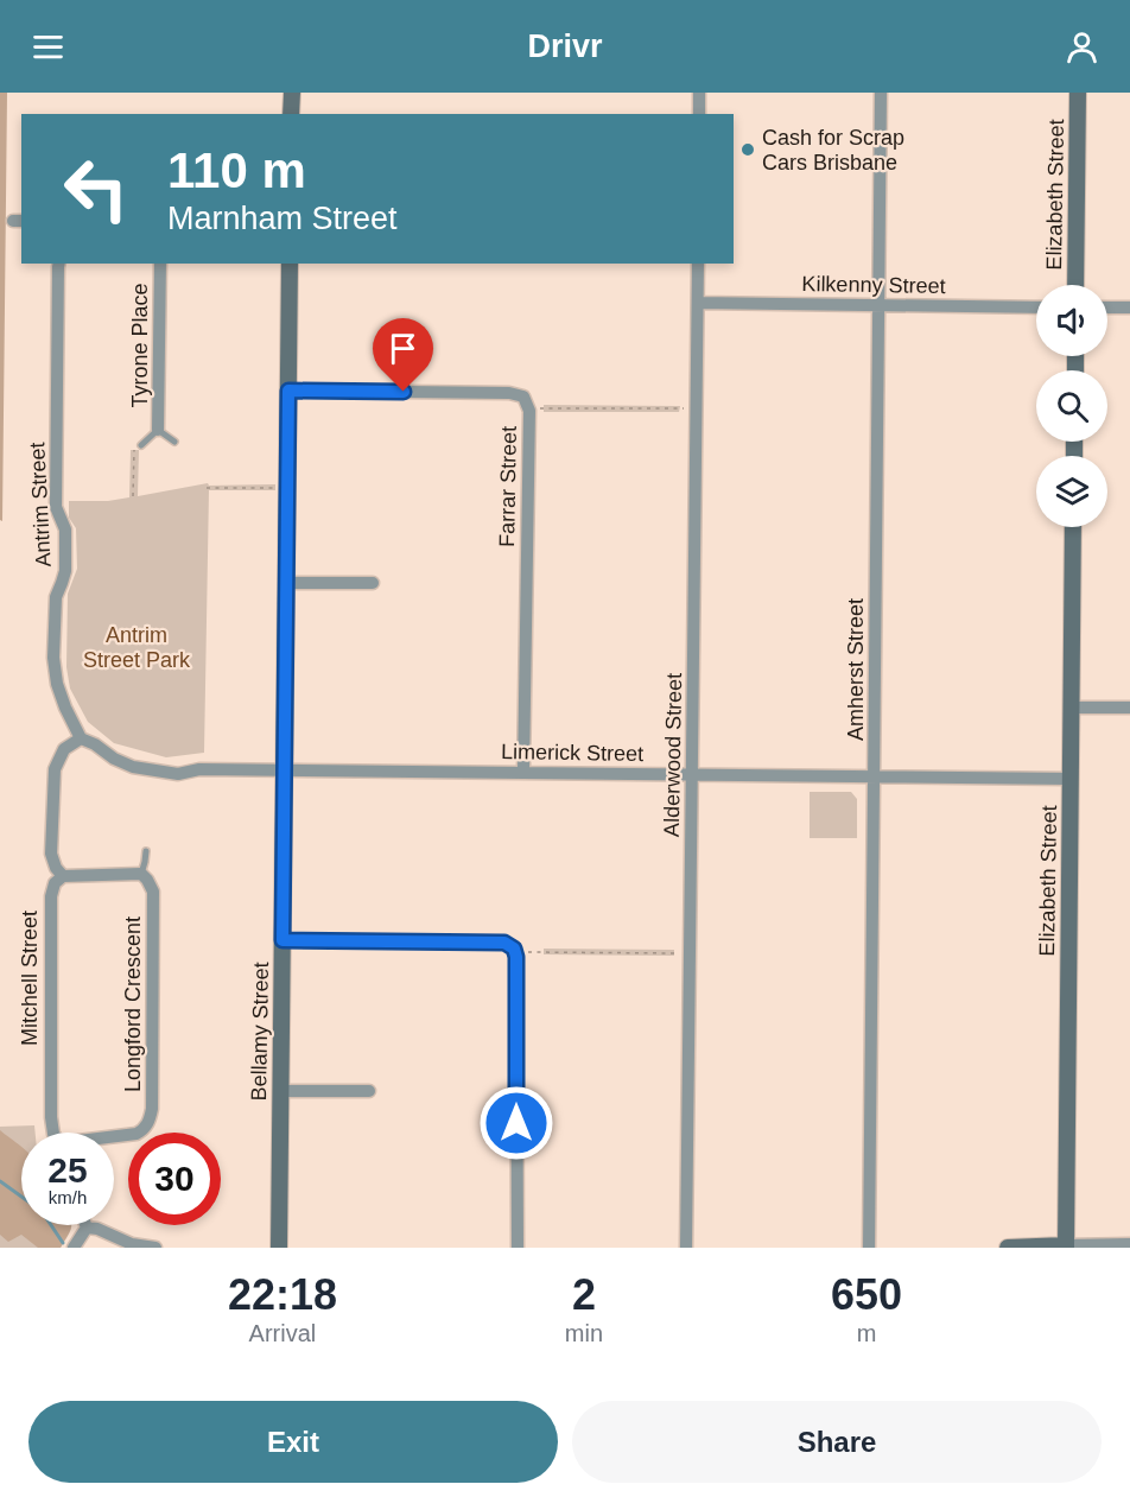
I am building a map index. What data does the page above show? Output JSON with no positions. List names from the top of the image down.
{
  "streets": {
    "street": [
      "Elizabeth Street",
      "Kilkenny Street",
      "Tyrone Place",
      "Farrar Street",
      "Antrim Street",
      "Amherst Street",
      "Limerick Street",
      "Alderwood Street",
      "Mitchell Street",
      "Longford Crescent",
      "Bellamy Street"
    ]
  },
  "crossings": [
    ["Elizabeth Street", "Limerick Street"],
    ["Kilkenny Street", "Amherst Street"],
    ["Kilkenny Street", "Alderwood Street"],
    ["Farrar Street", "Limerick Street"],
    ["Farrar Street", "Bellamy Street"],
    ["Antrim Street", "Limerick Street"],
    ["Amherst Street", "Limerick Street"],
    ["Limerick Street", "Alderwood Street"],
    ["Limerick Street", "Bellamy Street"]
  ],
  "parks": ["Antrim Street Park"],
  "places": ["Cash for Scrap Cars Brisbane"],
  "page": {
    "header": "Drivr",
    "turn": ["110 m", "Marnham Street"],
    "speed": "25 km/h",
    "limit": "30",
    "eta": [
      "22:18",
      "Arrival",
      "2",
      "min",
      "650",
      "m"
    ],
    "buttons": ["Exit", "Share"]
  }
}
